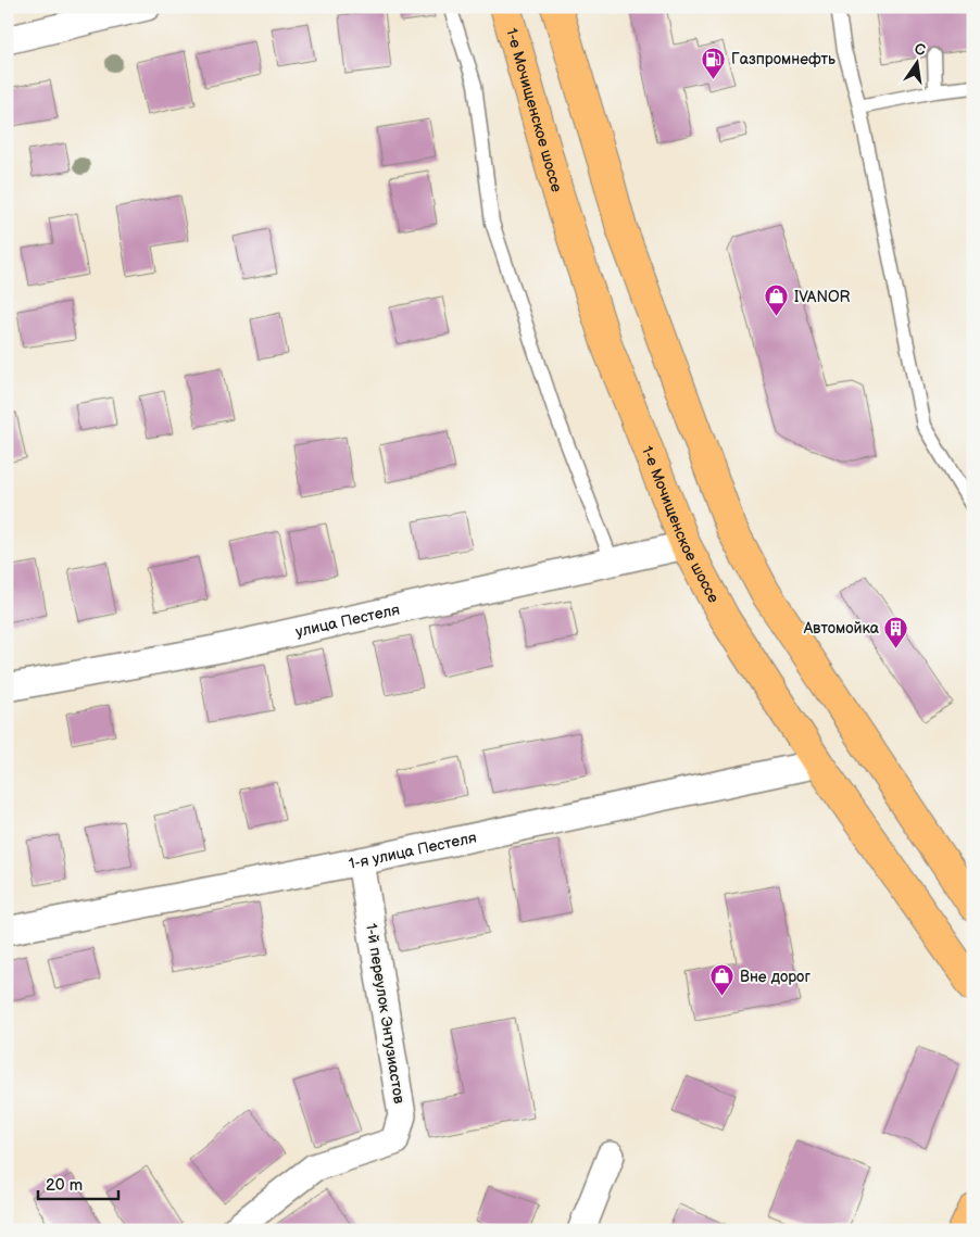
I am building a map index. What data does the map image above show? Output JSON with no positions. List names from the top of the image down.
{
  "streets": {
    "main road": ["1-е Мочищенское шоссе"],
    "street": ["улица Пестеля", "1-я улица Пестеля", "1-й переулок Энтузиастов"]
  },
  "crossings": [
    ["1-е Мочищенское шоссе", "улица Пестеля"],
    ["1-е Мочищенское шоссе", "1-я улица Пестеля"],
    ["1-я улица Пестеля", "1-й переулок Энтузиастов"]
  ],
  "places": {
    "fuel station": ["Газпромнефть"],
    "shop": ["IVANOR", "Вне дорог"],
    "building": ["Автомойка"]
  },
  "scale_bar": "20 m",
  "north": "top"
}
